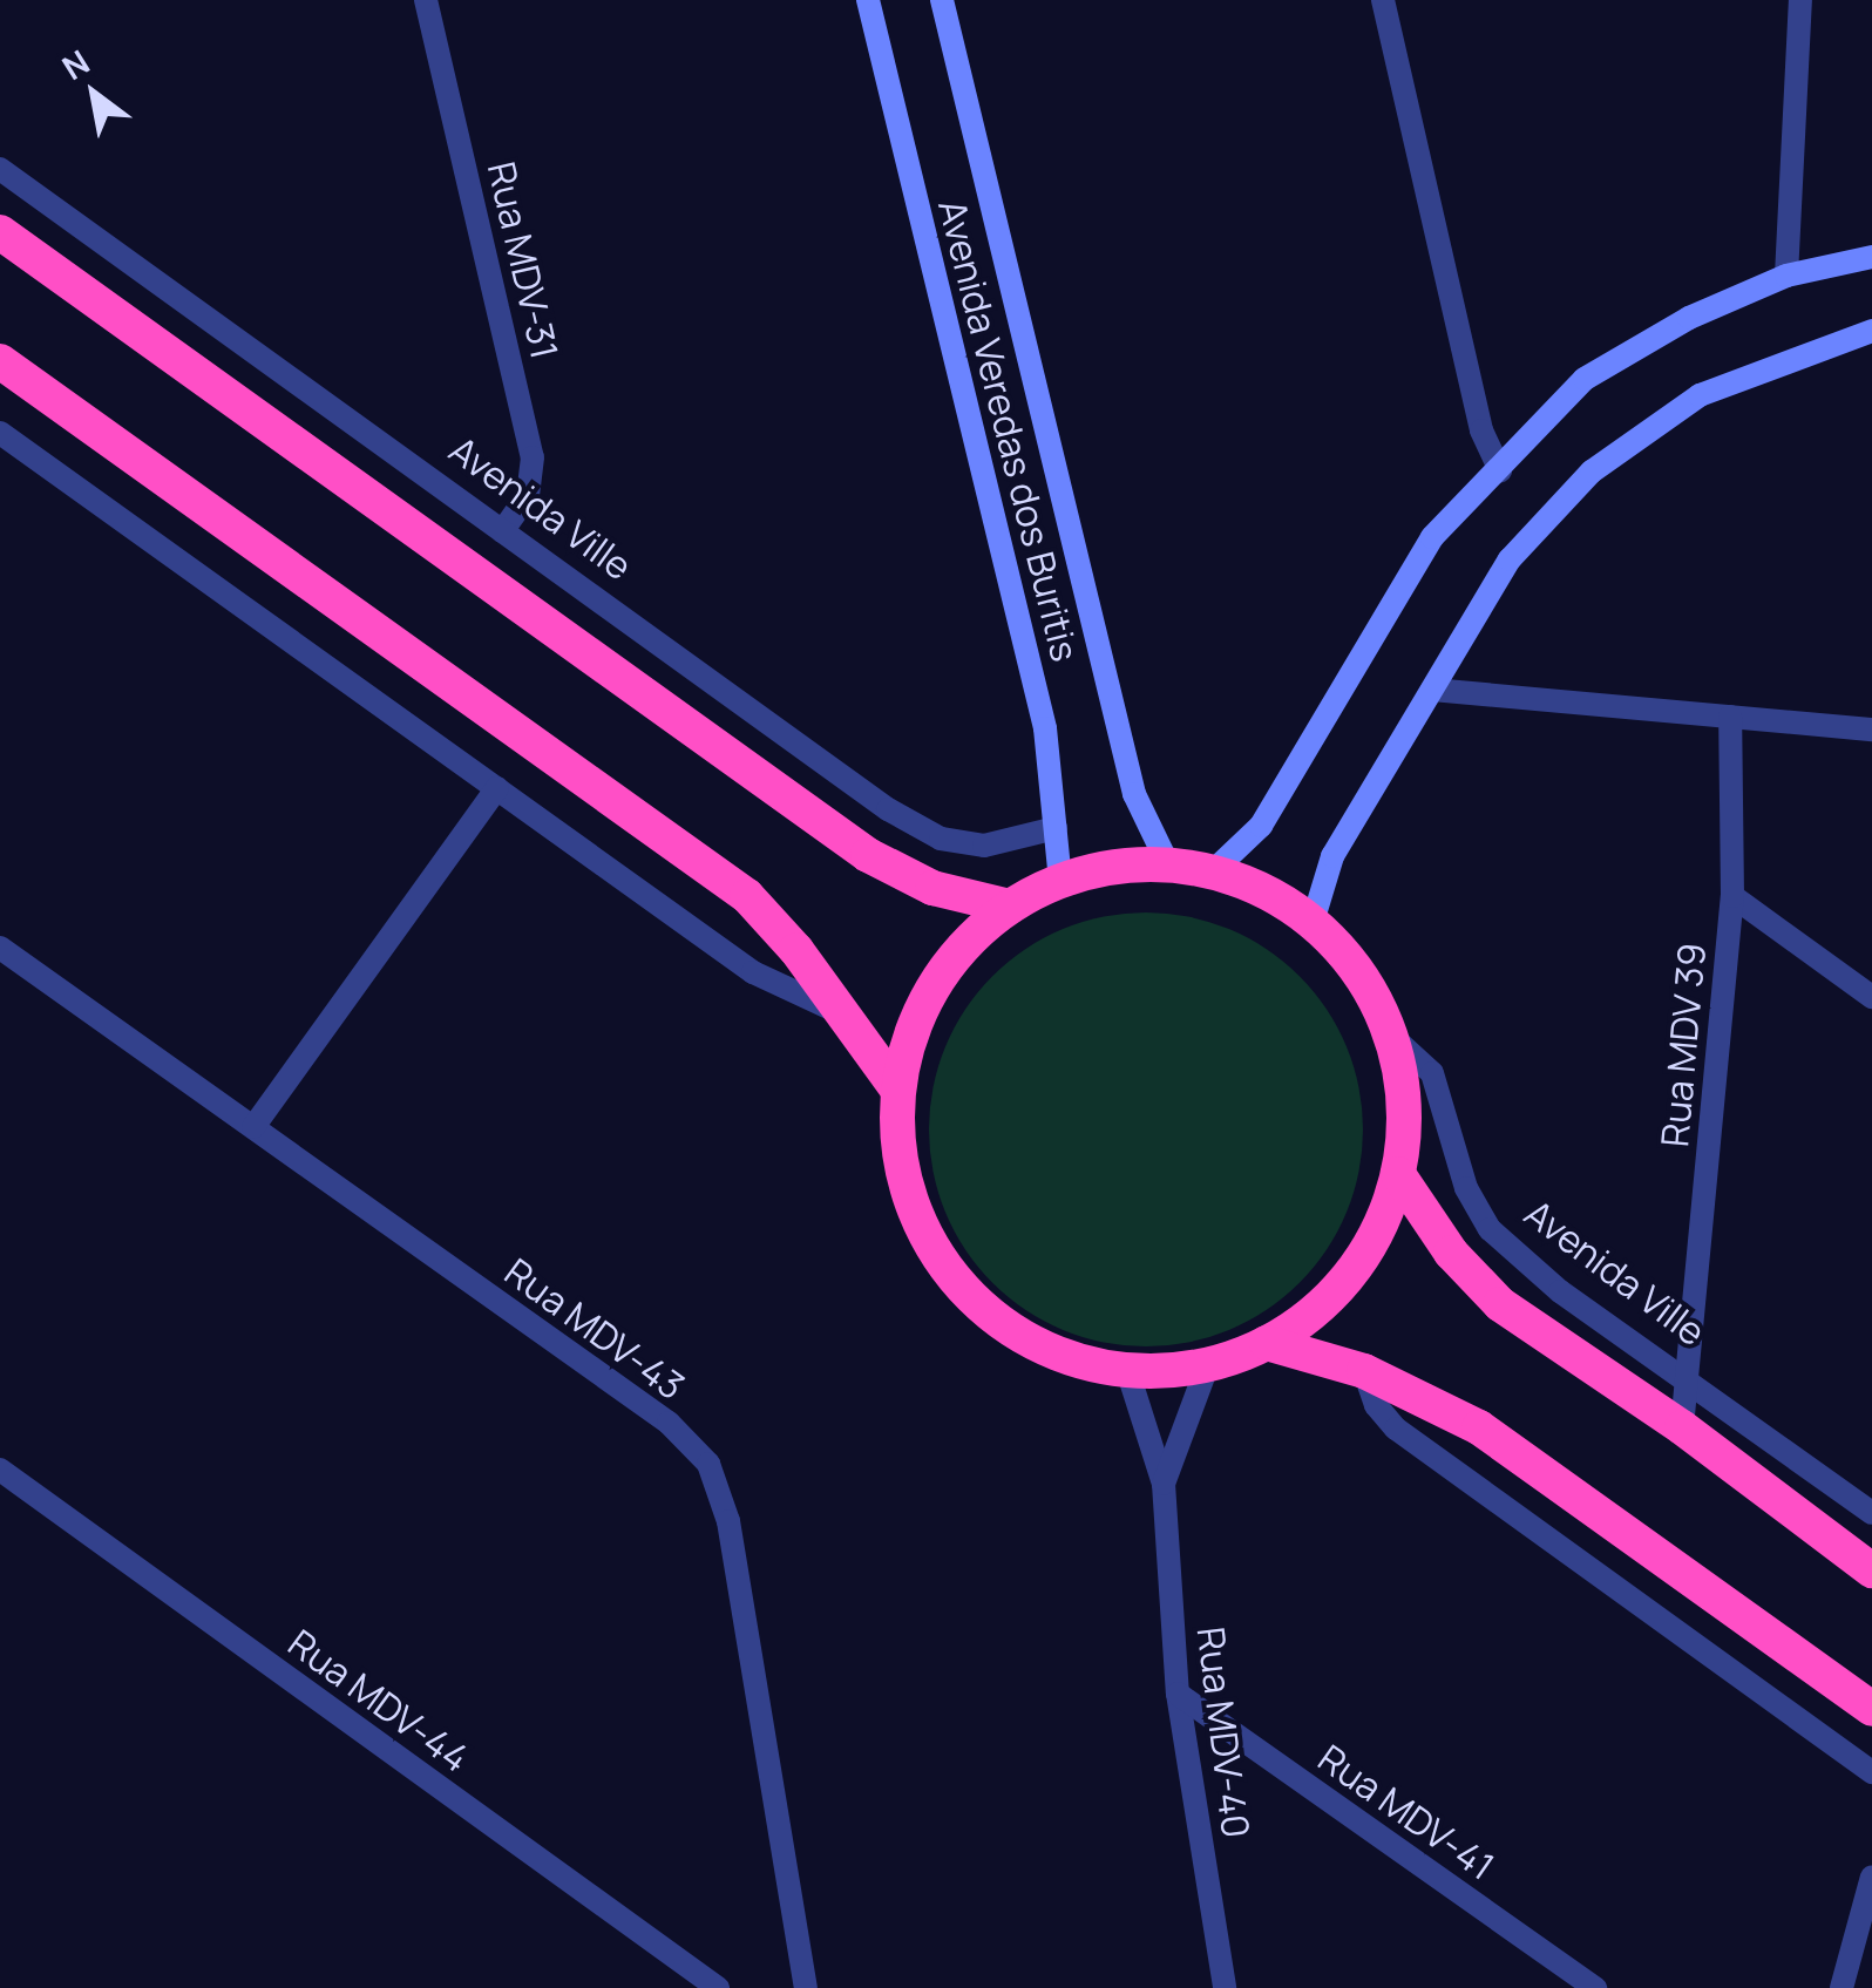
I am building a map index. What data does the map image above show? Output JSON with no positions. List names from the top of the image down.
{
  "streets": {
    "street": [
      "Rua MDV-31",
      "Avenida Veredas dos Buritis",
      "Avenida Ville",
      "Rua MDV 39",
      "Rua MDV-43",
      "Rua MDV-44",
      "Rua MDV-40",
      "Rua MDV-41"
    ]
  },
  "crossings": [
    ["Rua MDV-31", "Avenida Ville"],
    ["Avenida Veredas dos Buritis", "Avenida Ville"],
    ["Avenida Ville", "Rua MDV 39"],
    ["Rua MDV-40", "Rua MDV-41"]
  ],
  "north": "top left"
}
